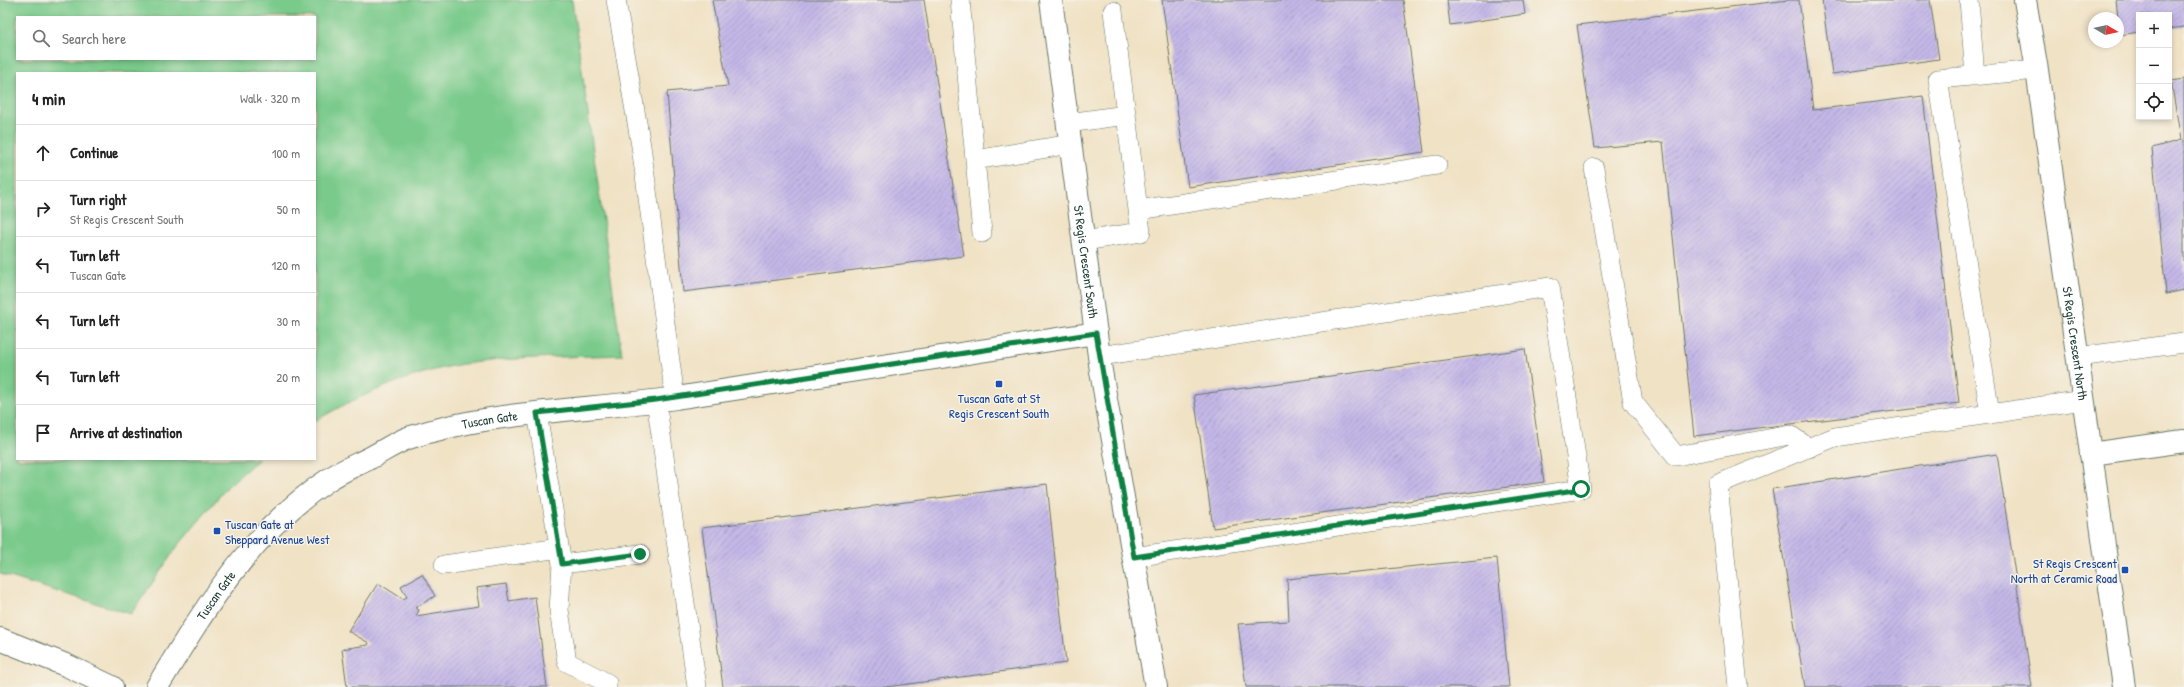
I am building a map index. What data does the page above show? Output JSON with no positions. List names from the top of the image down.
{
  "streets": {
    "street": ["St Regis Crescent South", "St Regis Crescent North", "Tuscan Gate"]
  },
  "crossings": [
    ["St Regis Crescent South", "Tuscan Gate"]
  ],
  "places": {
    "transit": ["Tuscan Gate at St Regis Crescent South", "Tuscan Gate at Sheppard Avenue West", "St Regis Crescent North at Ceramic Road"]
  },
  "north": "right",
  "page": {
    "map_buttons": ["+", "−"],
    "search": "Search here",
    "heading": ["4 min", "Walk · 320 m"],
    "list": [
      ["Continue", "100 m"],
      ["Turn right", "St Regis Crescent South", "50 m"],
      ["Turn left", "Tuscan Gate", "120 m"],
      ["Turn left", "30 m"],
      ["Turn left", "20 m"],
      "Arrive at destination"
    ]
  }
}
